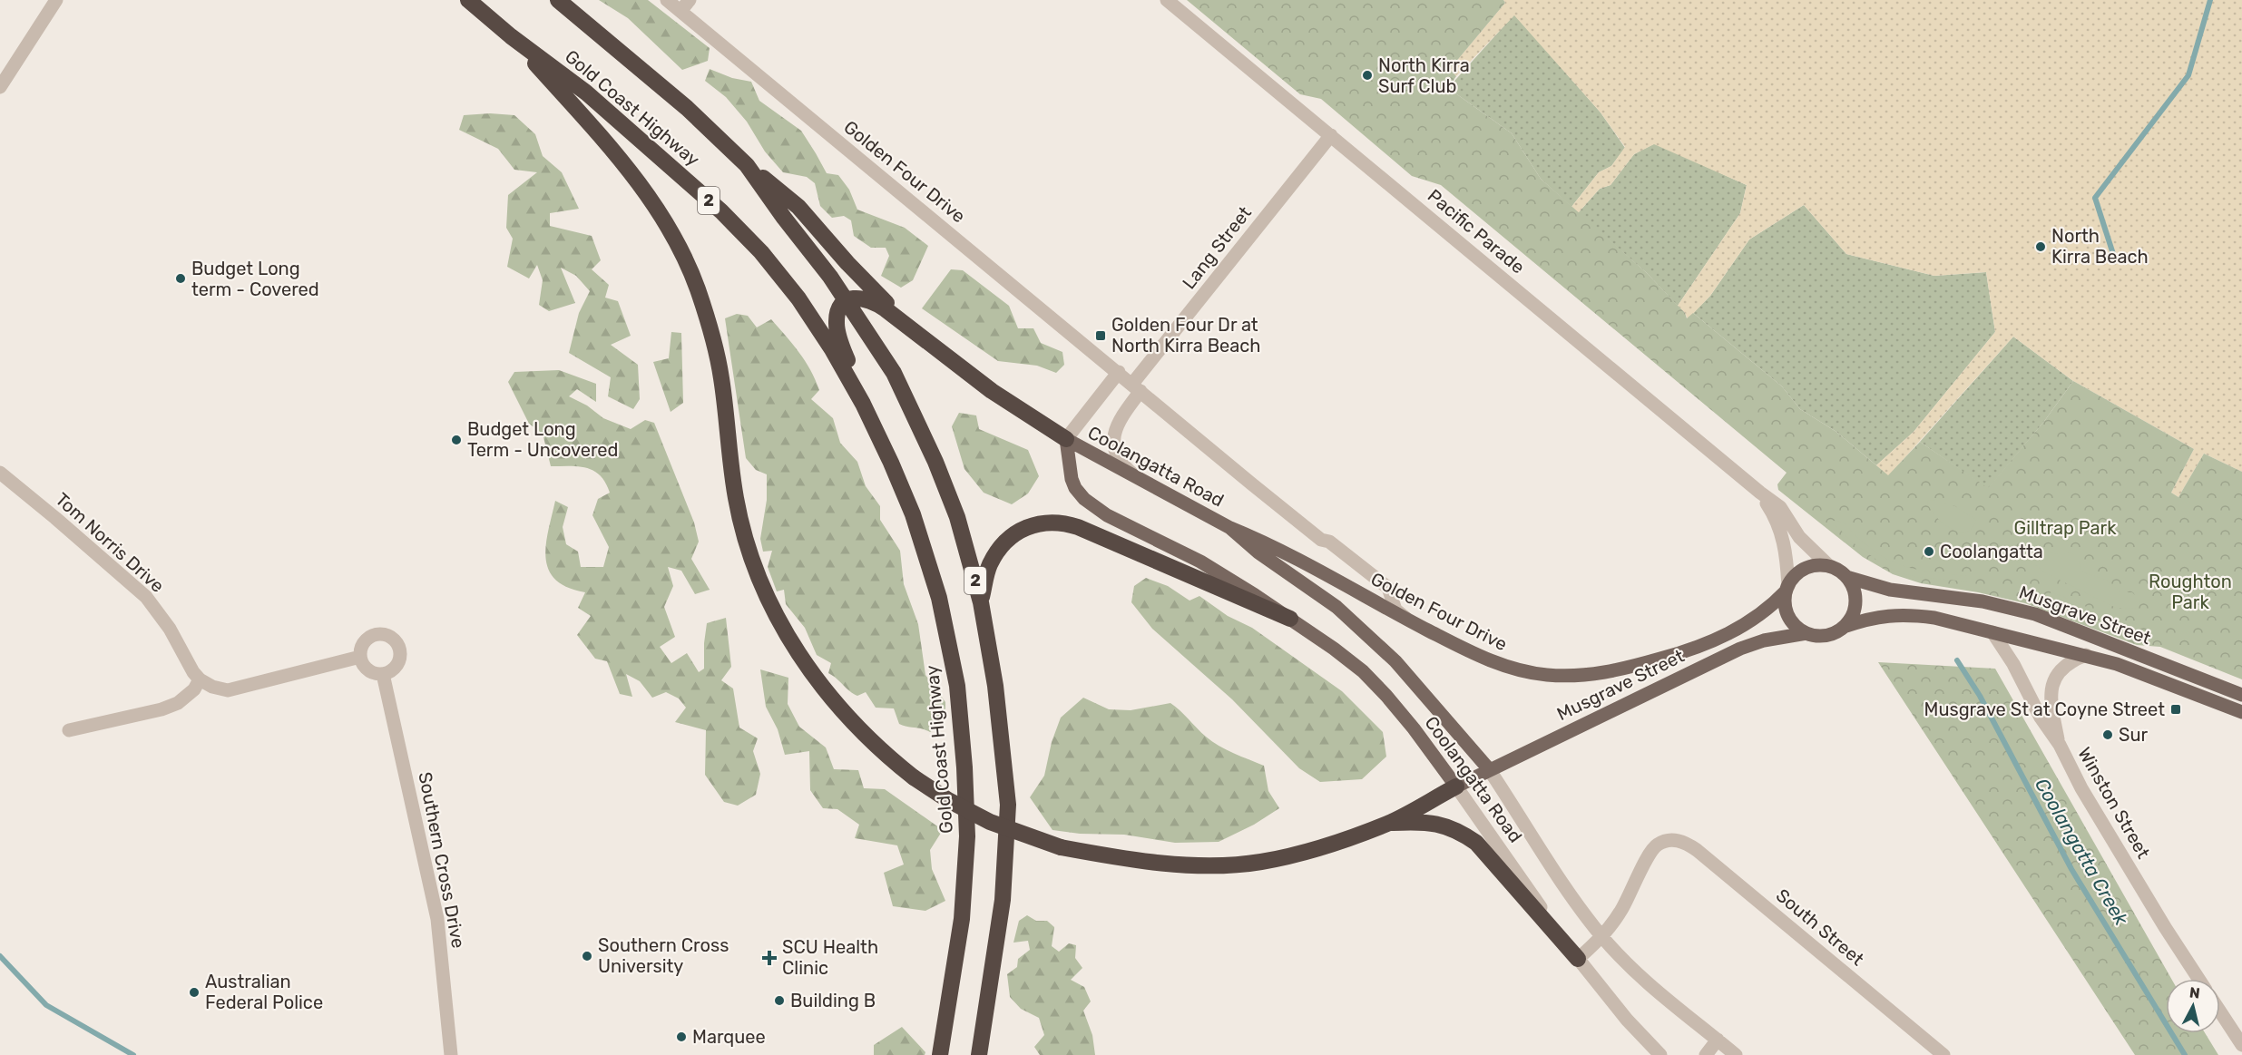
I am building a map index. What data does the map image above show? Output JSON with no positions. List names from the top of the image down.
{
  "streets": {
    "highway": ["Gold Coast Highway", "2"],
    "main road": ["Golden Four Drive", "Coolangatta Road", "Musgrave Street"],
    "street": [
      "Pacific Parade",
      "Lang Street",
      "Tom Norris Drive",
      "Winston Street",
      "Southern Cross Drive",
      "South Street"
    ]
  },
  "crossings": [
    ["Golden Four Drive", "Pacific Parade"],
    ["Golden Four Drive", "Lang Street"],
    ["Golden Four Drive", "Coolangatta Road"],
    ["Golden Four Drive", "Musgrave Street"],
    ["Pacific Parade", "Lang Street"],
    ["Pacific Parade", "Musgrave Street"],
    ["Coolangatta Road", "Musgrave Street"],
    ["Coolangatta Road", "South Street"],
    ["Musgrave Street", "Winston Street"]
  ],
  "water": ["Coolangatta Creek"],
  "parks": ["Gilltrap Park", "Roughton Park"],
  "places": {
    "other": [
      "North Kirra Surf Club",
      "North Kirra Beach",
      "Budget Long term - Covered",
      "Budget Long Term - Uncovered",
      "Coolangatta",
      "Sur",
      "Southern Cross University",
      "Australian Federal Police",
      "Building B",
      "Marquee"
    ],
    "transit": ["Golden Four Dr at North Kirra Beach", "Musgrave St at Coyne Street"],
    "health": ["SCU Health Clinic"]
  },
  "north": "top"
}
